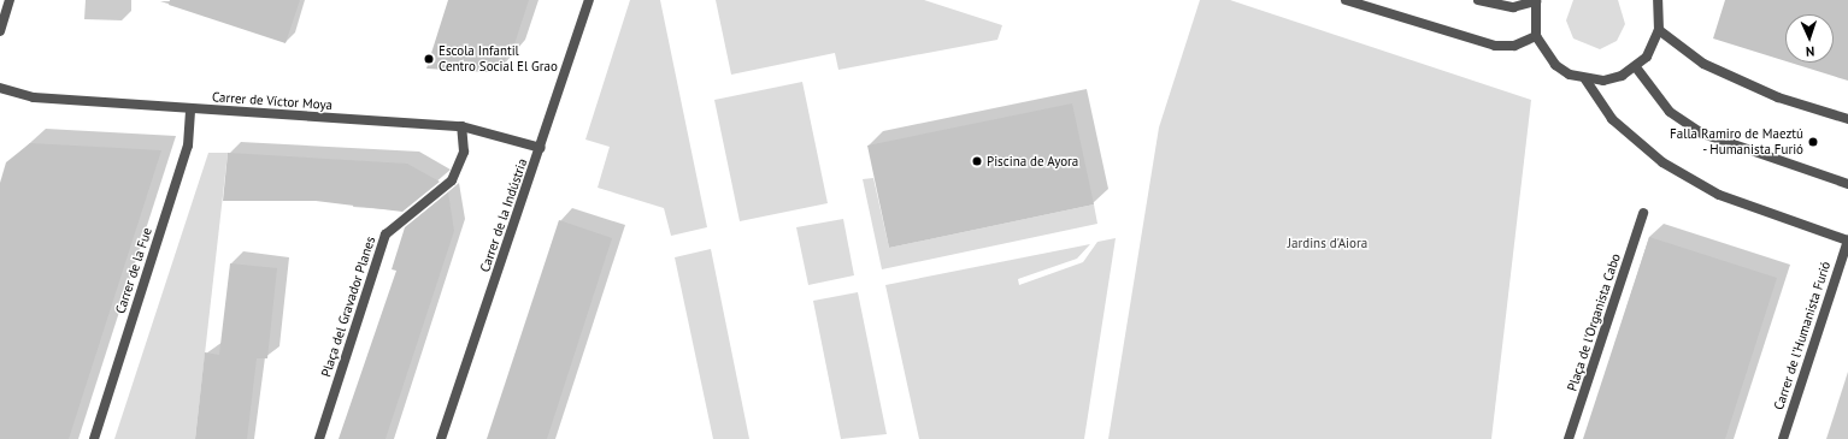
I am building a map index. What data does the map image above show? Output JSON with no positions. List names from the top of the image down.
{
  "streets": {
    "street": [
      "Carrer de Víctor Moya",
      "Carrer de la Indústria",
      "Carrer de la Fue",
      "Plaça del Gravador Planes",
      "Plaça de l'Organista Cabo",
      "Carrer de l'Humanista Furió"
    ]
  },
  "crossings": [
    ["Carrer de Víctor Moya", "Carrer de la Indústria"],
    ["Carrer de Víctor Moya", "Carrer de la Fue"],
    ["Carrer de Víctor Moya", "Plaça del Gravador Planes"]
  ],
  "parks": ["Jardins d'Aiora"],
  "places": ["Escola Infantil Centro Social El Grao", "Falla Ramiro de Maeztú - Humanista Furió", "Piscina de Ayora"],
  "north": "bottom"
}
